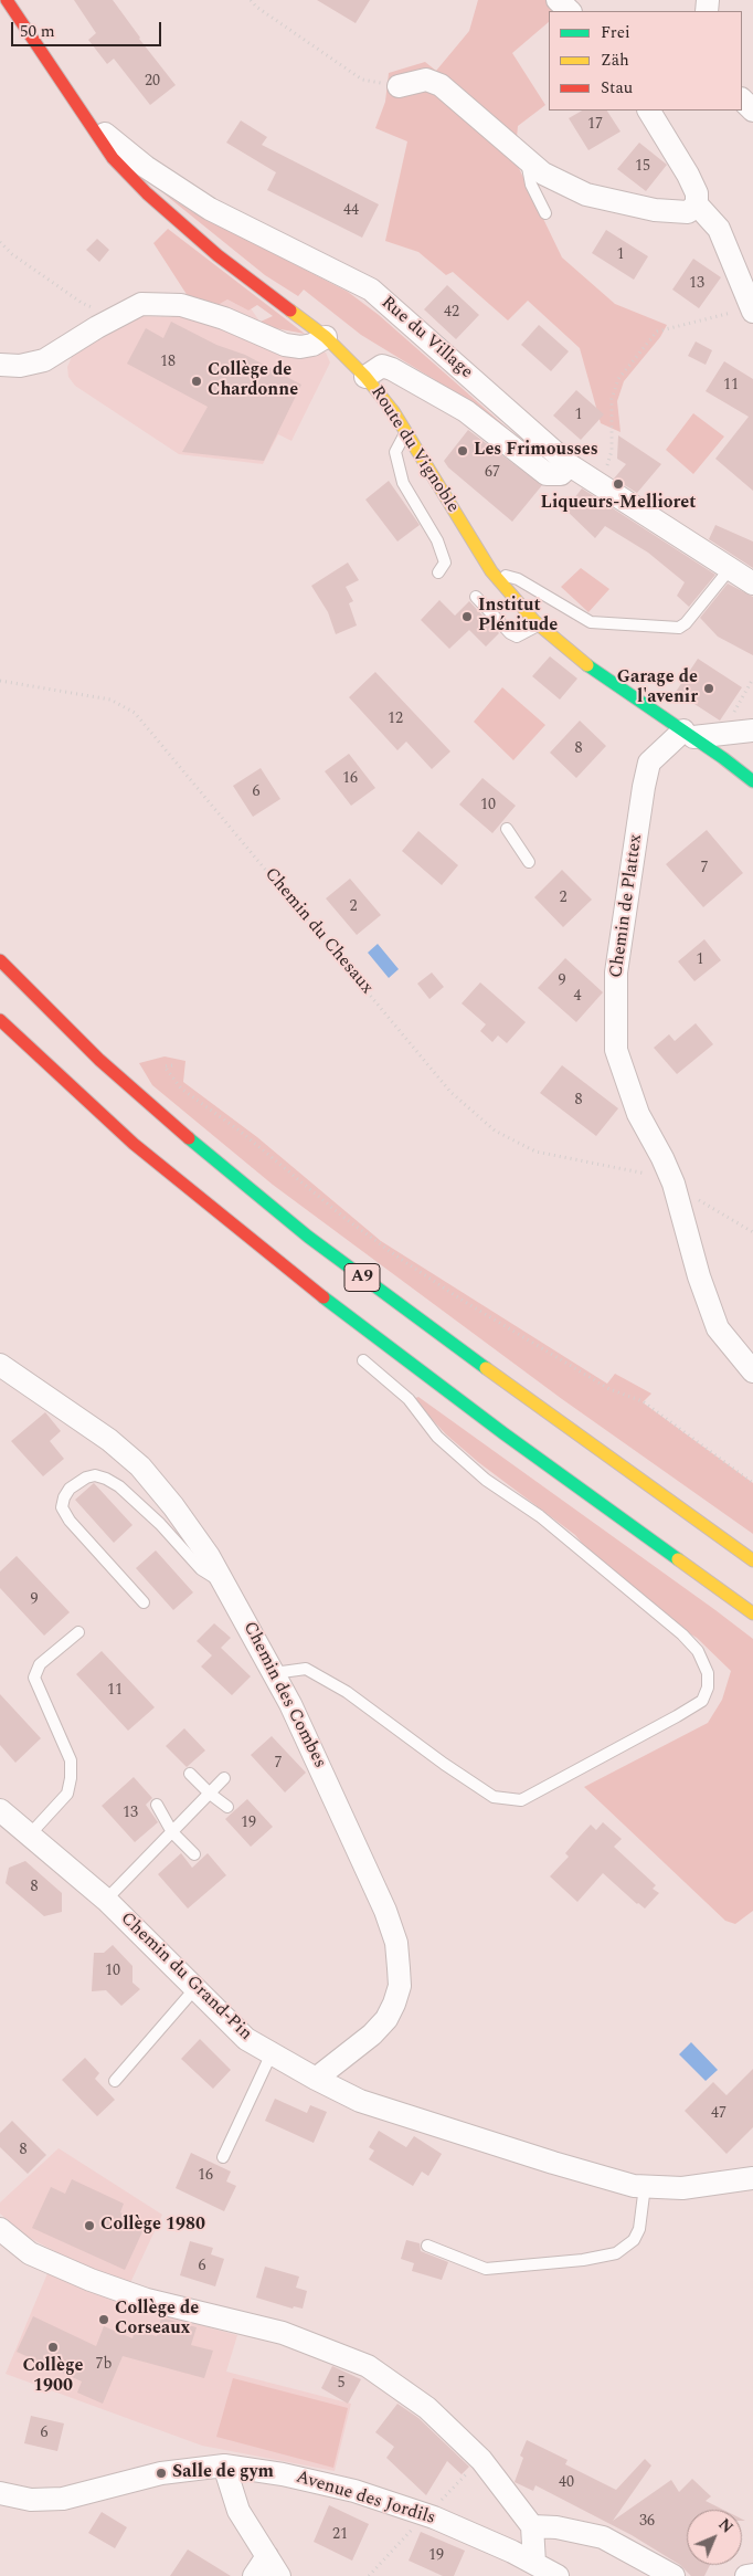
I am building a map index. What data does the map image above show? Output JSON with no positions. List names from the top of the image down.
{
  "streets": {
    "main road": ["Route du Vignoble", "A9"],
    "street": [
      "Rue du Village",
      "Chemin de Plattex",
      "Chemin des Combes",
      "Chemin du Grand-Pin",
      "Avenue des Jordils"
    ],
    "path": ["Chemin du Chesaux"]
  },
  "crossings": [
    ["Rue du Village", "Route du Vignoble"],
    ["Route du Vignoble", "Chemin de Plattex"],
    ["Chemin des Combes", "Chemin du Grand-Pin"]
  ],
  "places": [
    "Collège de Chardonne",
    "Les Frimousses",
    "Liqueurs-Mellioret",
    "Institut Plénitude",
    "Garage de l'avenir",
    "Collège 1980",
    "Collège de Corseaux",
    "Collège 1900",
    "Salle de gym"
  ],
  "house_numbers": [
    "20",
    "17",
    "15",
    "44",
    "1",
    "13",
    "42",
    "18",
    "11",
    "1",
    "67",
    "12",
    "8",
    "16",
    "6",
    "10",
    "7",
    "2",
    "2",
    "1",
    "9",
    "4",
    "8",
    "9",
    "11",
    "7",
    "13",
    "19",
    "8",
    "10",
    "47",
    "8",
    "16",
    "6",
    "7b",
    "5",
    "6",
    "40",
    "36",
    "21",
    "19"
  ],
  "legend": ["Frei", "Zäh", "Stau"],
  "scale_bar": "50 m",
  "north": "top right"
}
